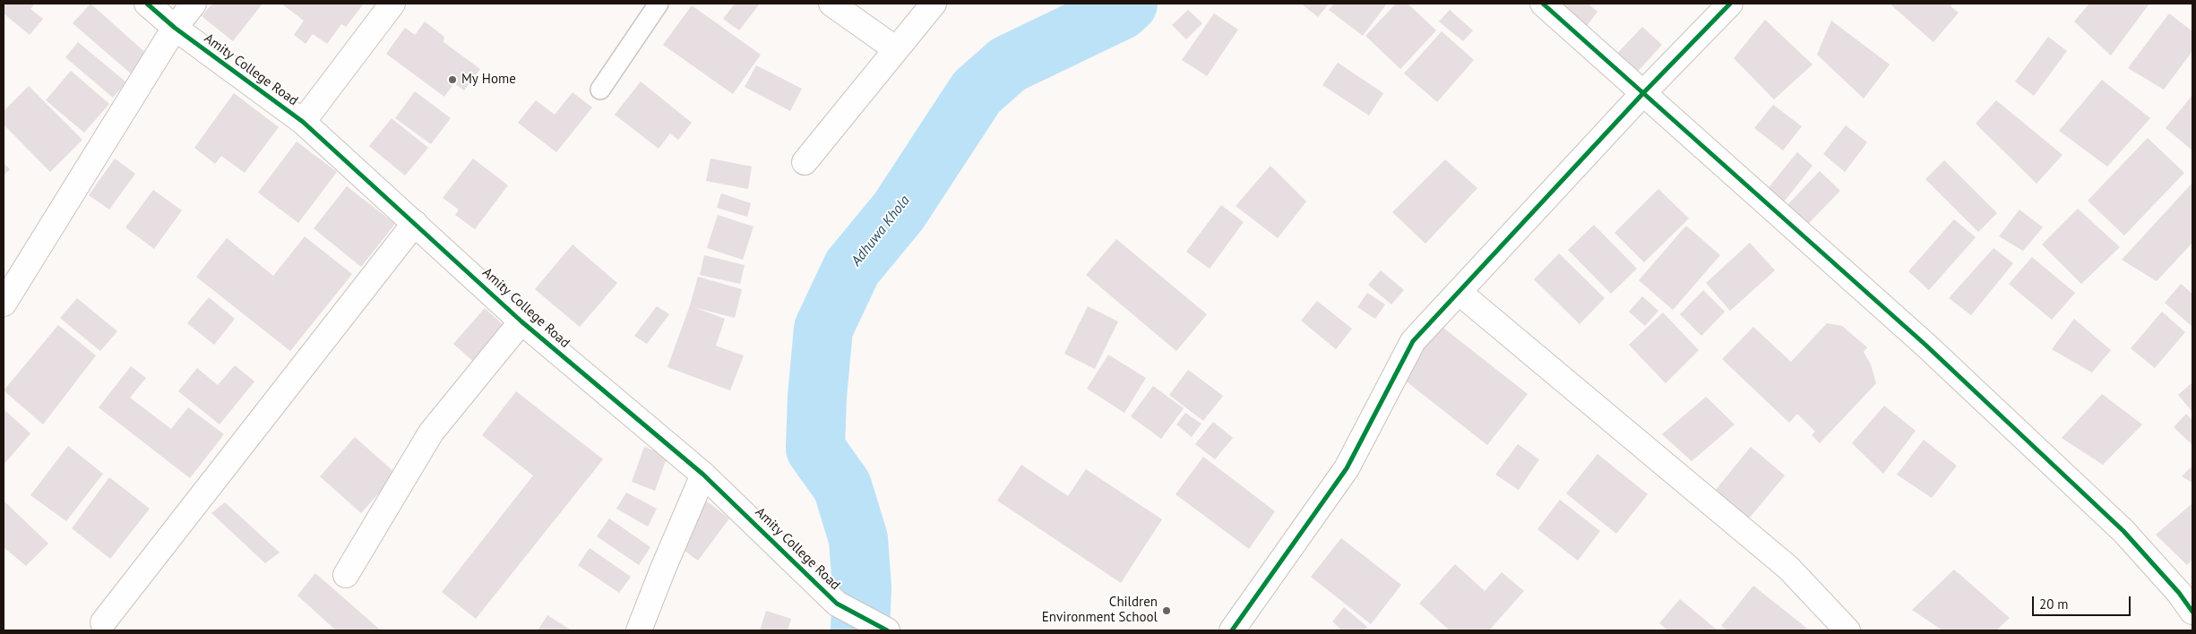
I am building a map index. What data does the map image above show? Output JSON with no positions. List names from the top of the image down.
{
  "streets": {
    "street": ["Amity College Road"]
  },
  "water": ["Adhuwa Khola"],
  "places": ["My Home", "Children Environment School"],
  "scale_bar": "20 m"
}
